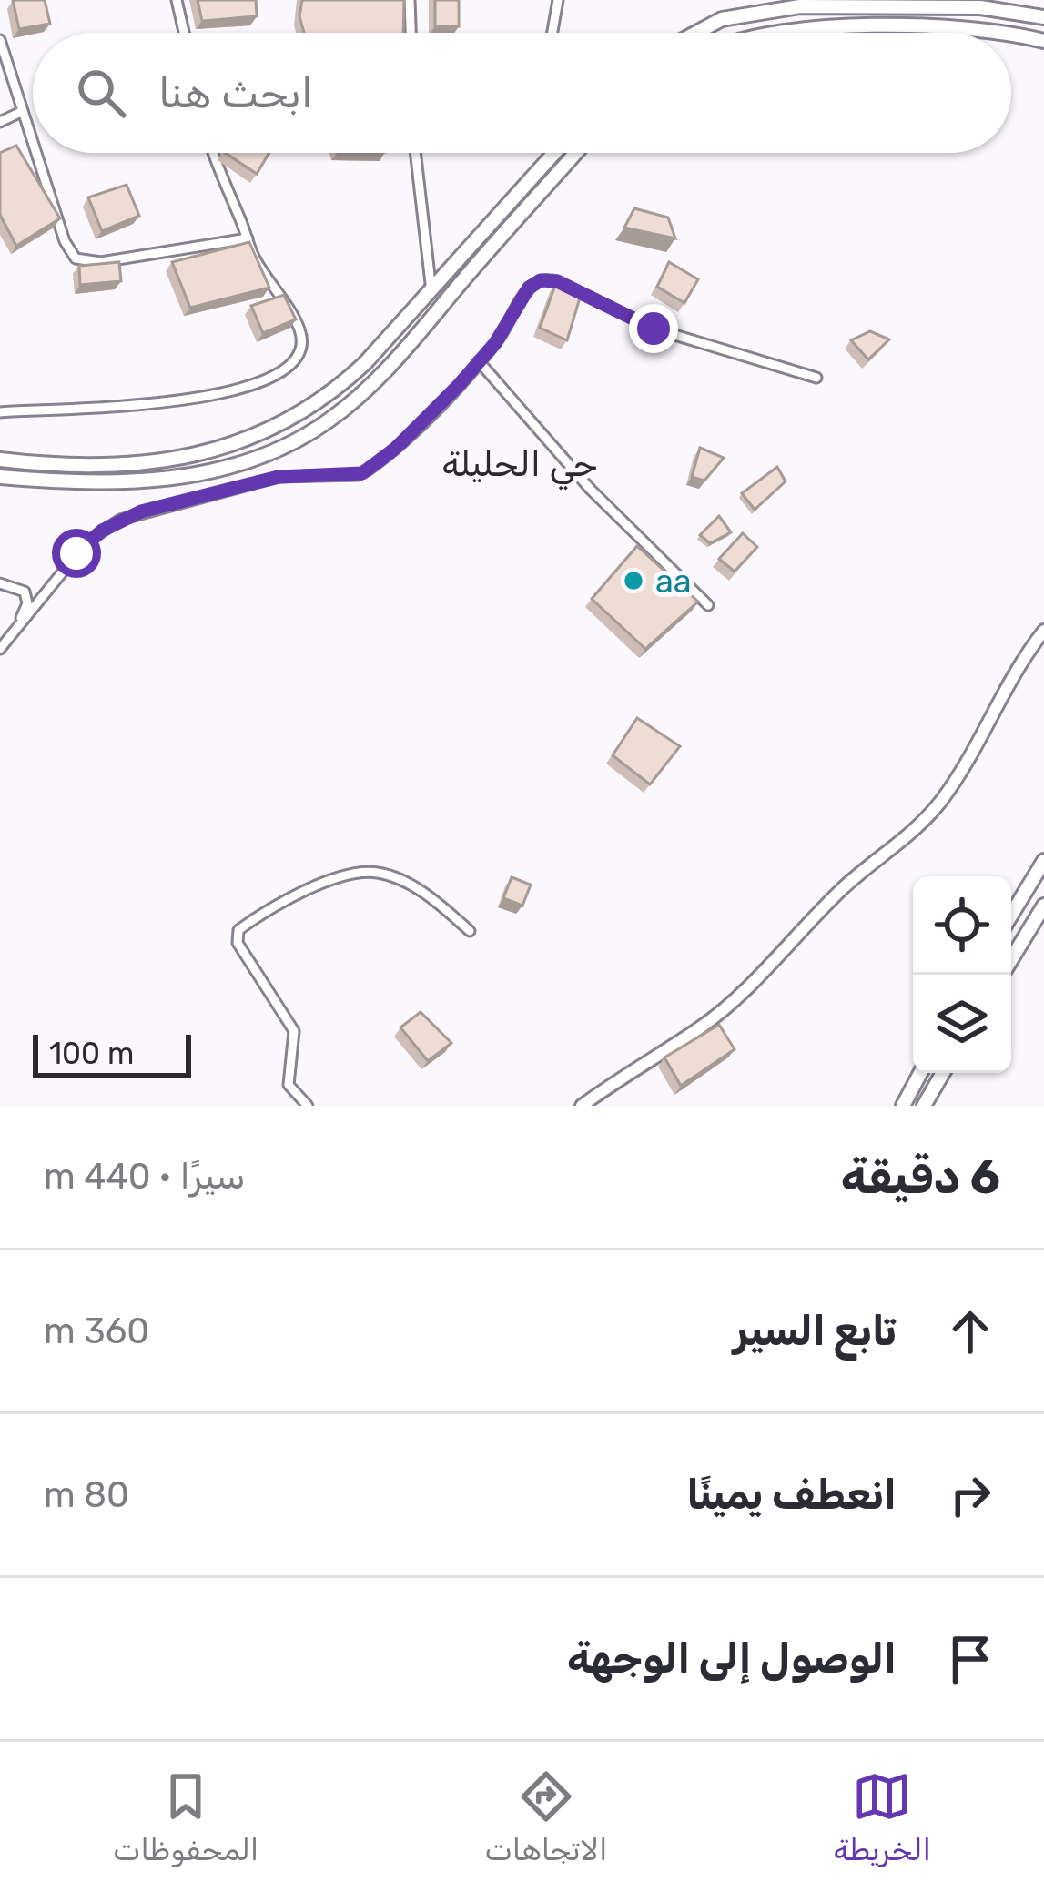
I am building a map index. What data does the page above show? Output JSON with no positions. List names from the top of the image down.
{
  "districts": ["حي الحليلة"],
  "places": ["aa"],
  "scale_bar": "100 m",
  "page": {
    "search": "ابحث هنا",
    "scale": "100 m",
    "heading": ["6 دقيقة", "سيرًا · 440 m"],
    "list": [
      ["تابع السير", "360 m"],
      ["انعطف يمينًا", "80 m"],
      "الوصول إلى الوجهة"
    ],
    "nav": ["الخريطة", "الاتجاهات", "المحفوظات"]
  }
}
